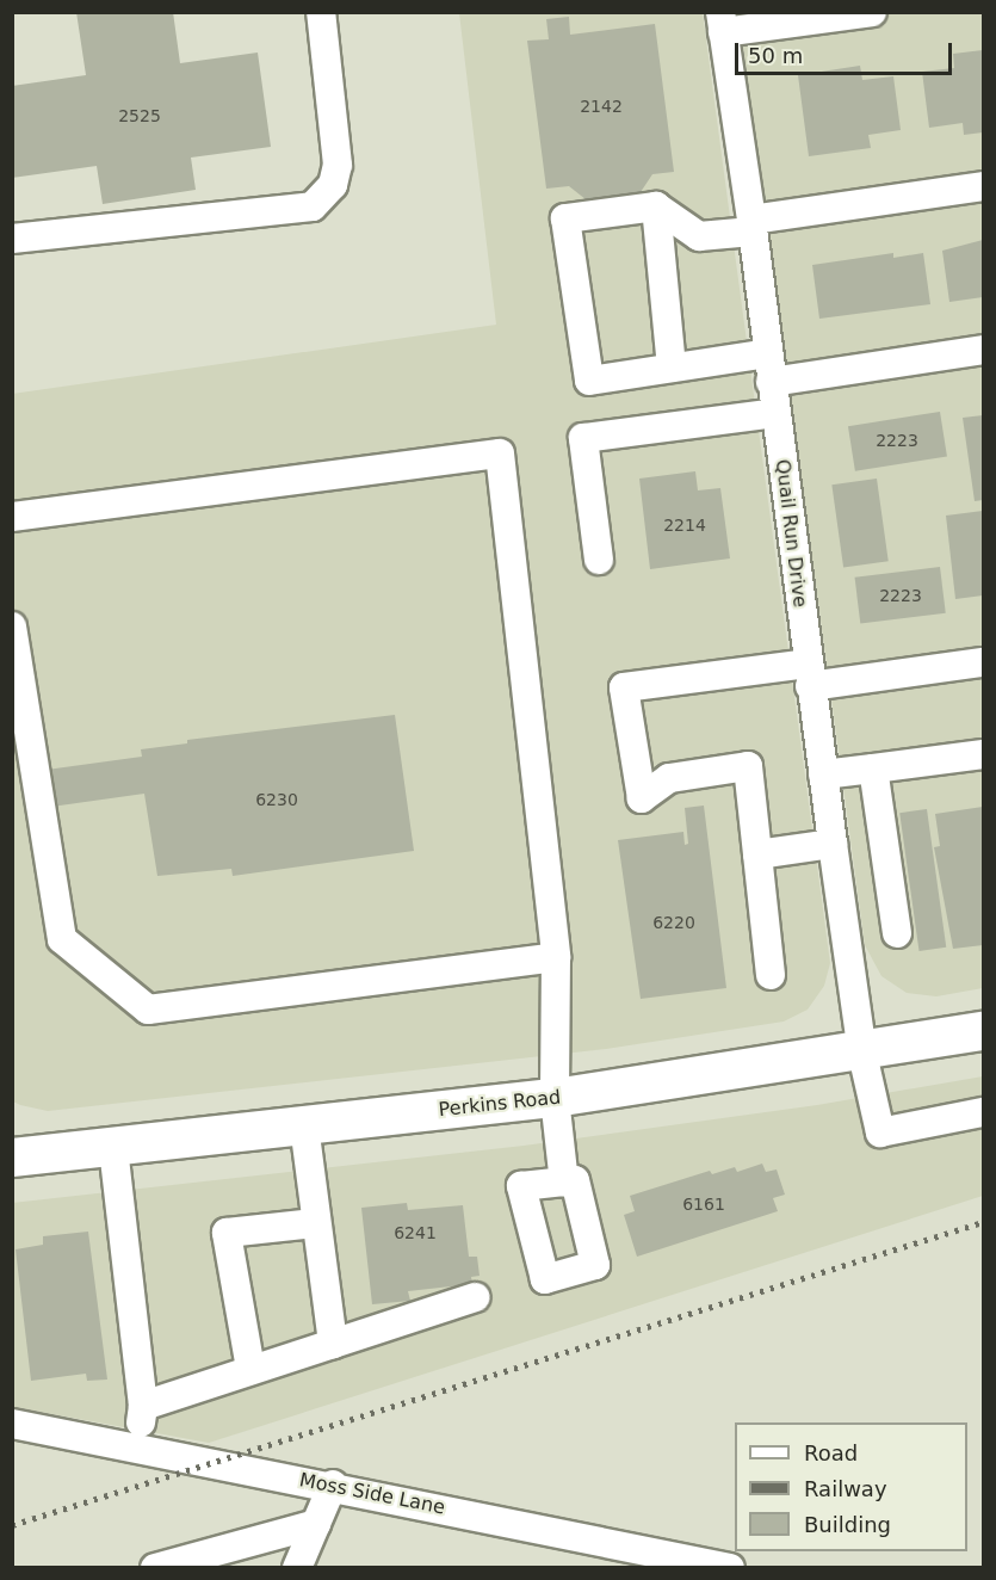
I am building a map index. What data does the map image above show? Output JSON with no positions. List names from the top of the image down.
{
  "streets": {
    "main road": ["Perkins Road"],
    "street": ["Quail Run Drive", "Moss Side Lane"]
  },
  "crossings": [
    ["Quail Run Drive", "Perkins Road"]
  ],
  "house_numbers": [
    "2142",
    "2525",
    "2223",
    "2214",
    "2223",
    "6230",
    "6220",
    "6161",
    "6241"
  ],
  "legend": ["Road", "Railway", "Building"],
  "scale_bar": "50 m"
}
